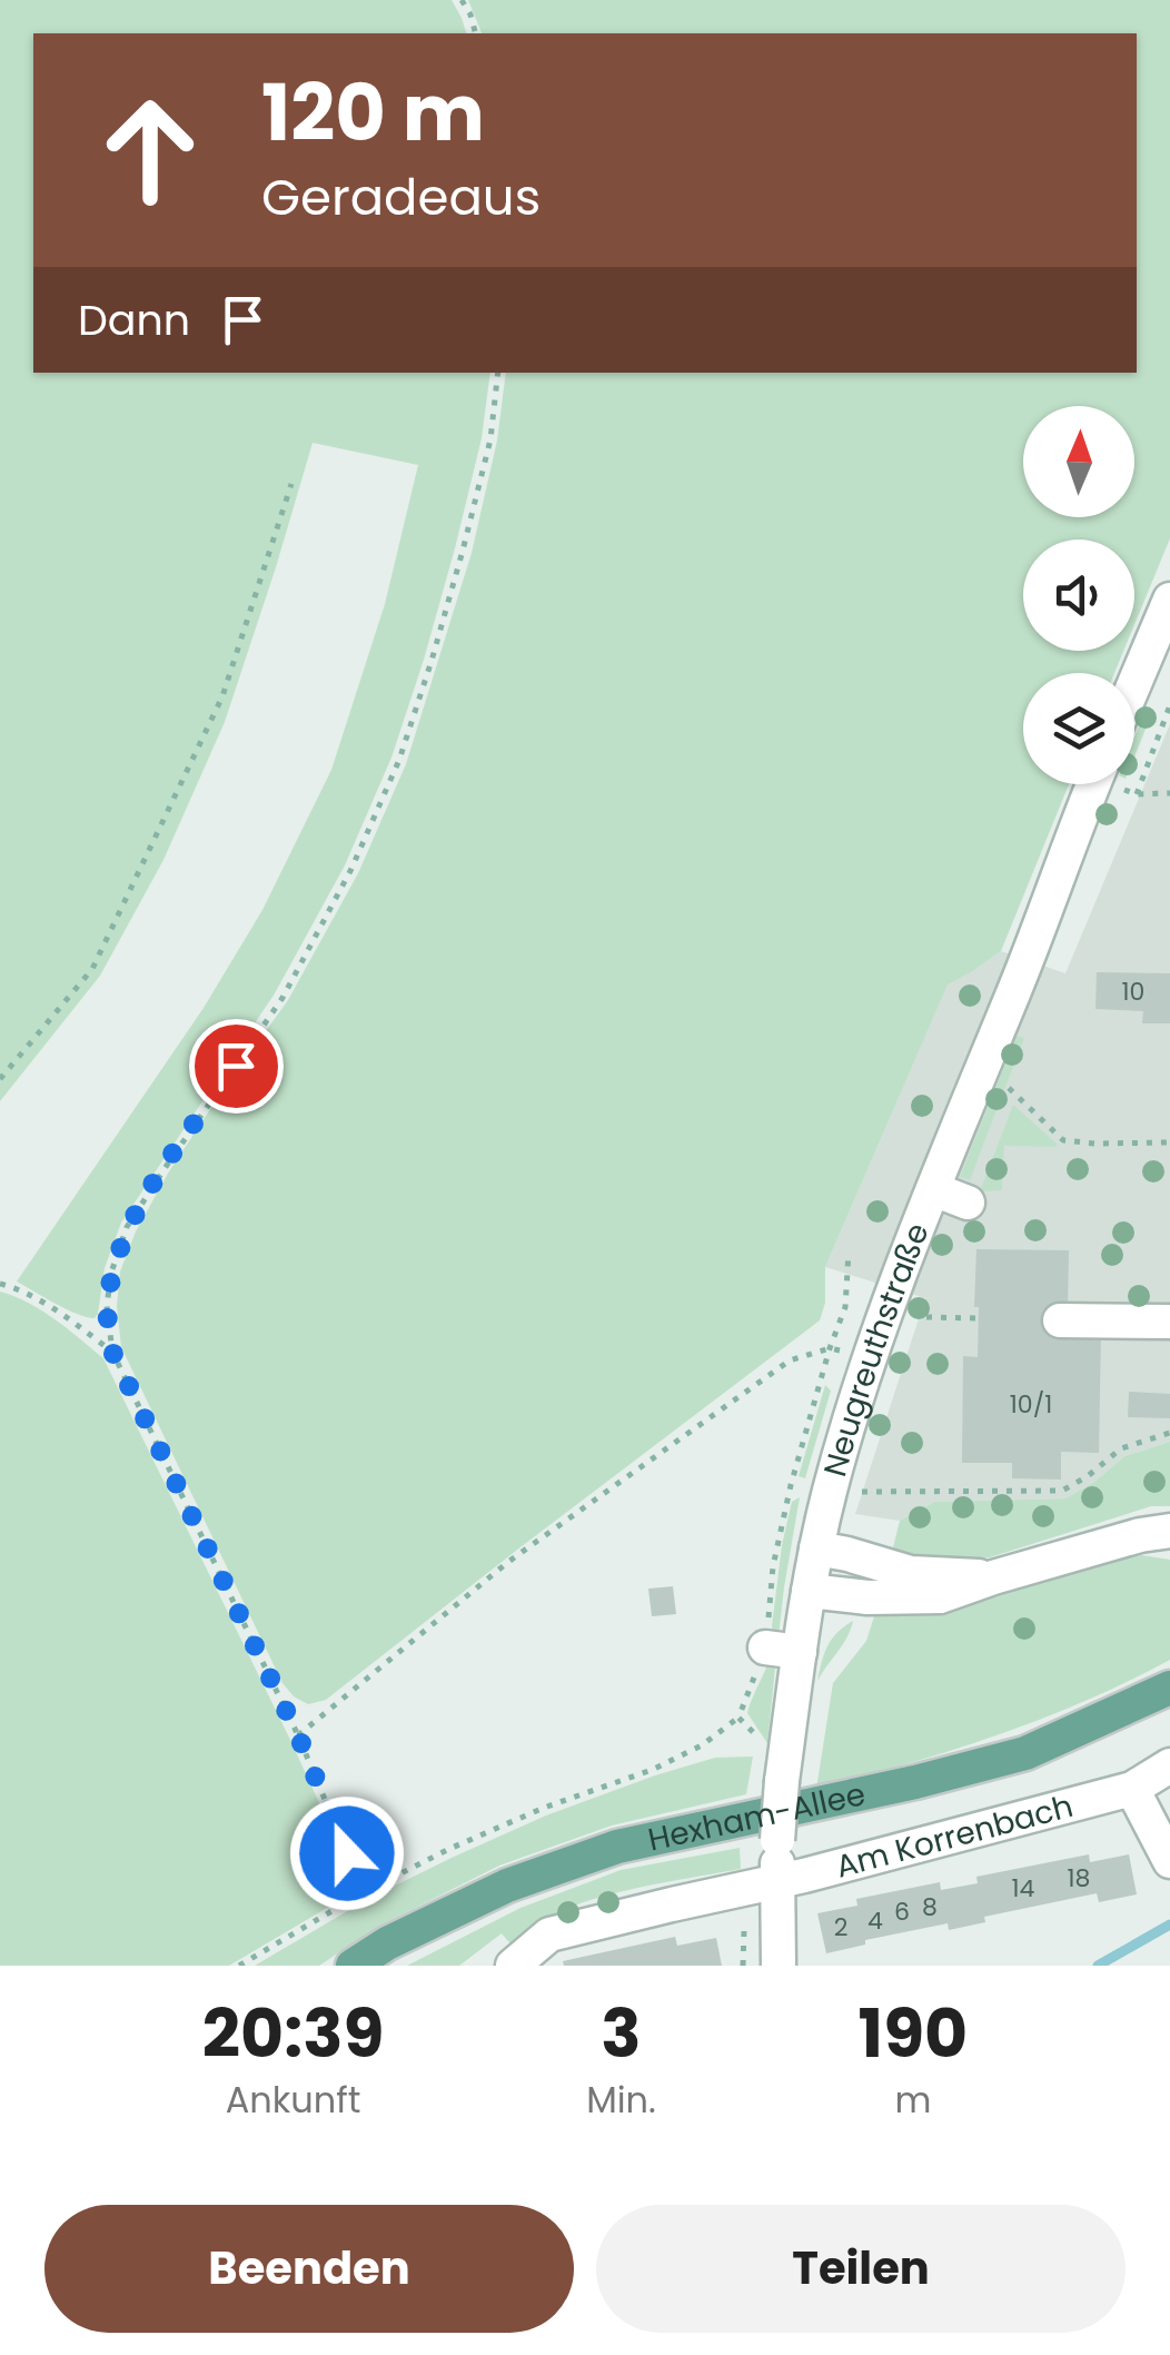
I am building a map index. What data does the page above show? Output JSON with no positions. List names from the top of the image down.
{
  "streets": {
    "main road": ["Hexham-Allee"],
    "street": ["Neugreuthstraße", "Am Korrenbach"]
  },
  "crossings": [
    ["Neugreuthstraße", "Am Korrenbach"]
  ],
  "house_numbers": [
    "10",
    "10/1",
    "18",
    "14",
    "8",
    "6",
    "4",
    "2"
  ],
  "north": "top",
  "page": {
    "turn": ["120 m", "Geradeaus"],
    "then": "Dann",
    "eta": [
      "20:39",
      "Ankunft",
      "3",
      "Min.",
      "190",
      "m"
    ],
    "buttons": ["Beenden", "Teilen"]
  }
}
